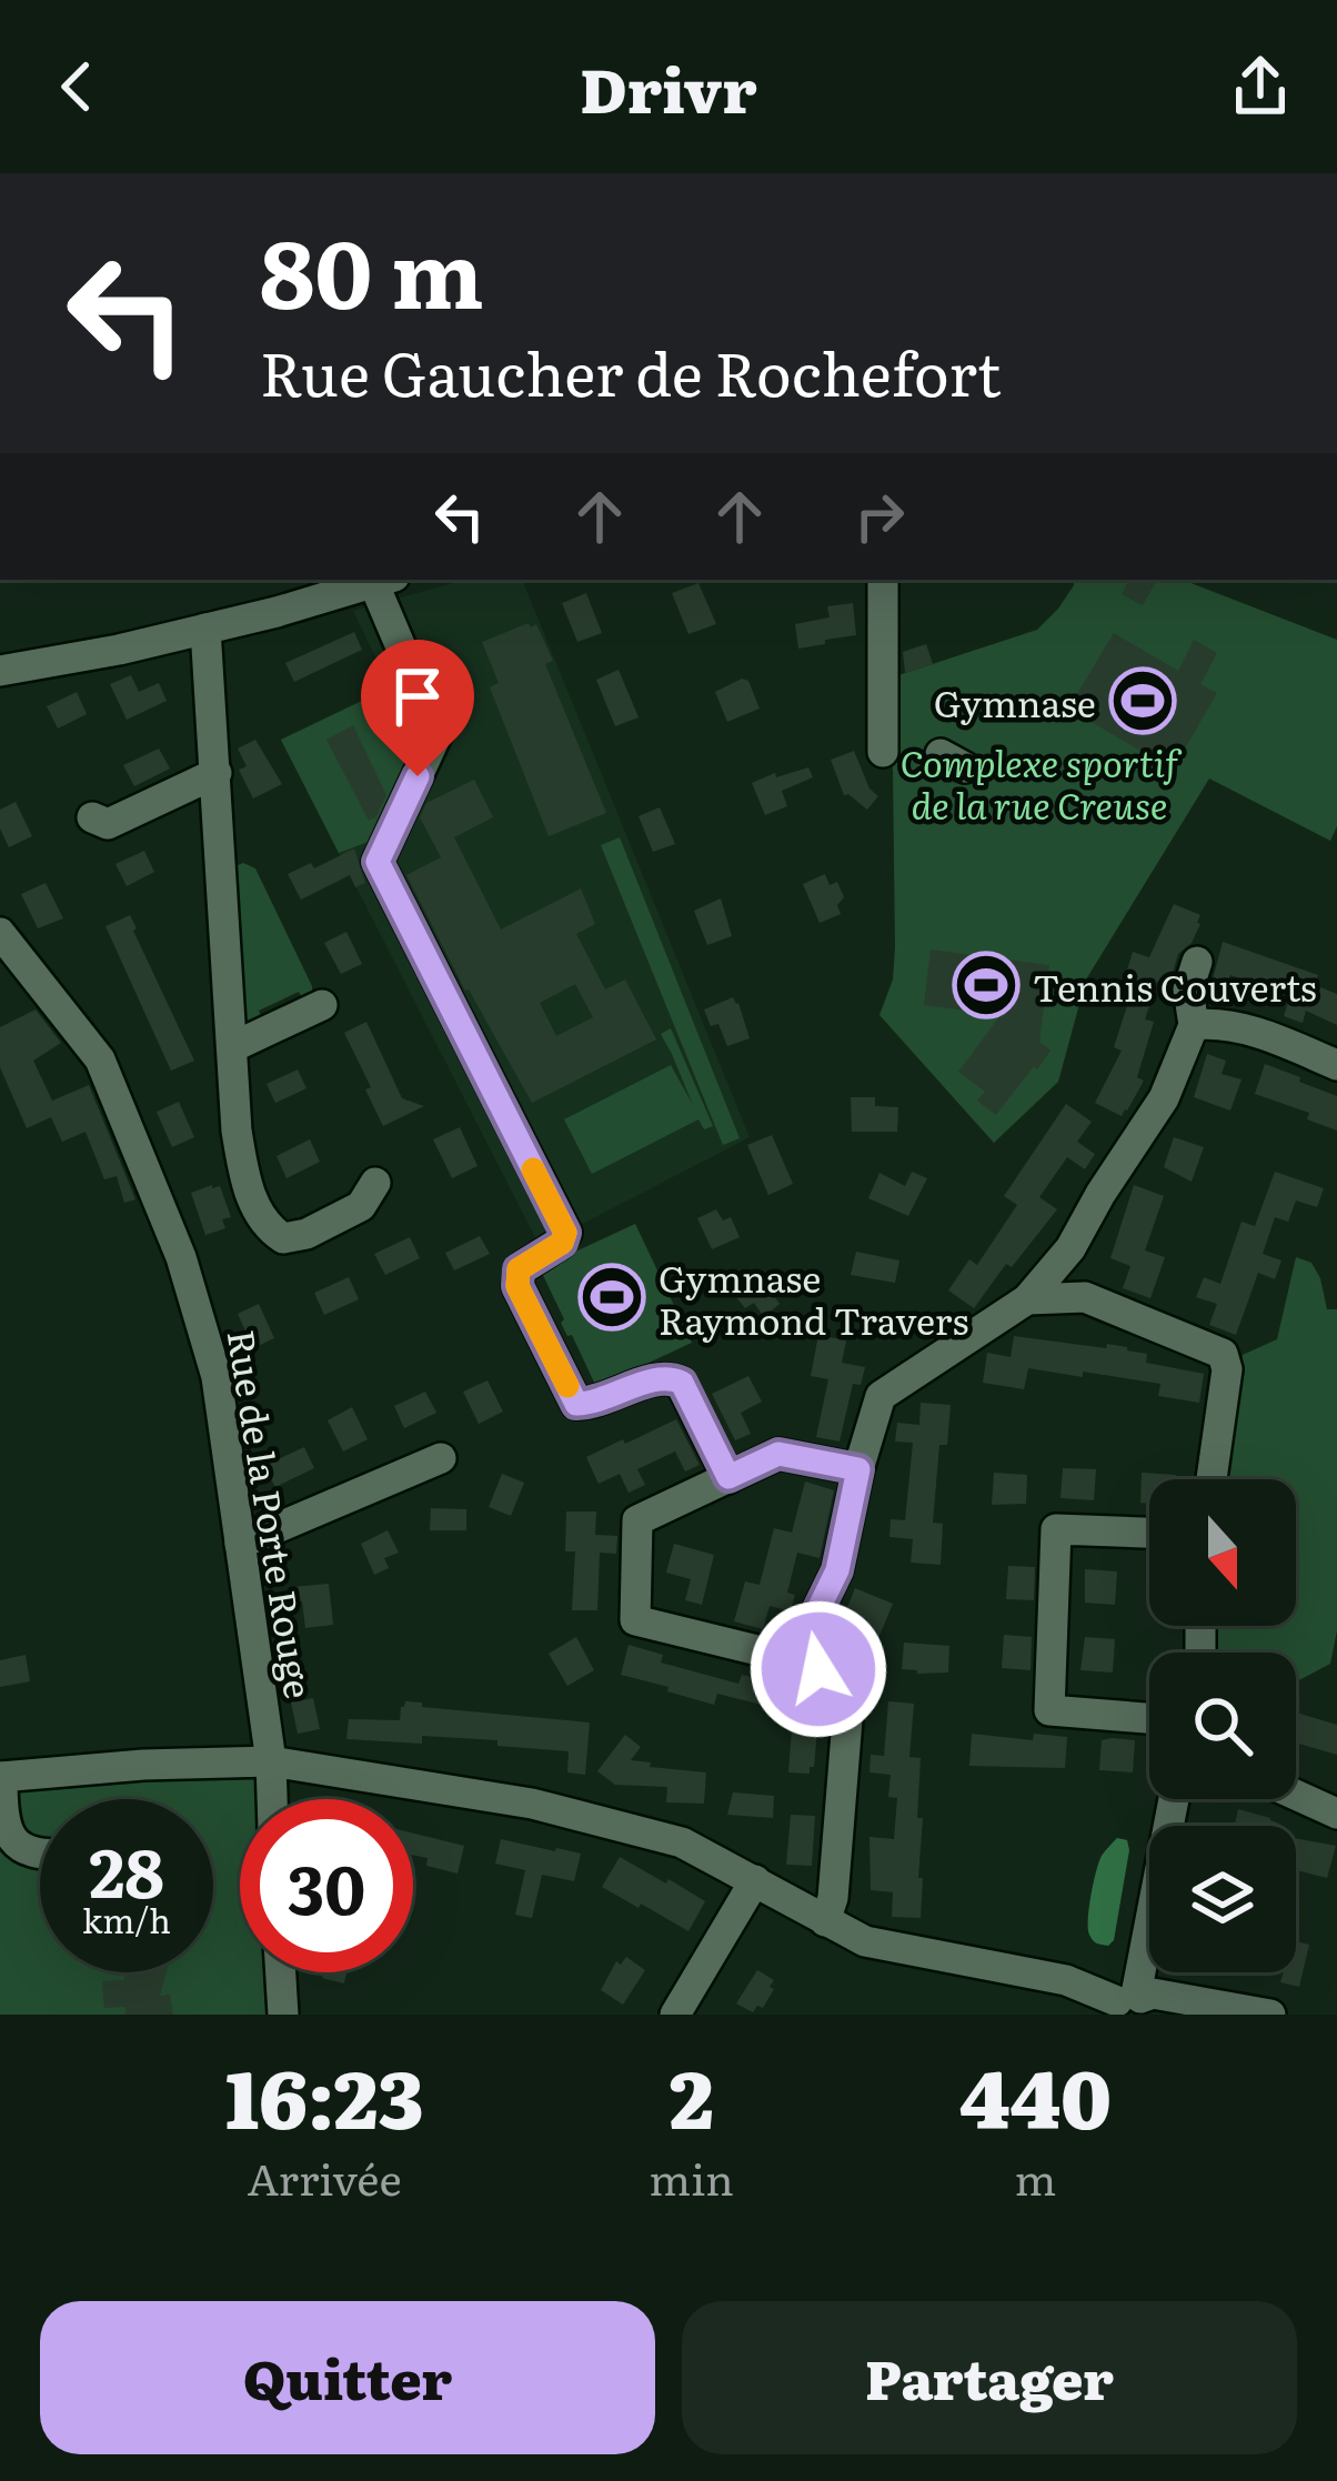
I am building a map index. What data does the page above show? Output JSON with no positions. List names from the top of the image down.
{
  "streets": {
    "street": ["Rue de la Porte Rouge"]
  },
  "parks": ["Complexe sportif de la rue Creuse"],
  "places": {
    "sports": ["Gymnase", "Tennis Couverts", "Gymnase Raymond Travers"]
  },
  "north": "bottom",
  "page": {
    "header": "Drivr",
    "turn": ["80 m", "Rue Gaucher de Rochefort"],
    "speed": "28 km/h",
    "limit": "30",
    "eta": [
      "16:23",
      "Arrivée",
      "2",
      "min",
      "440",
      "m"
    ],
    "buttons": ["Quitter", "Partager"]
  }
}
